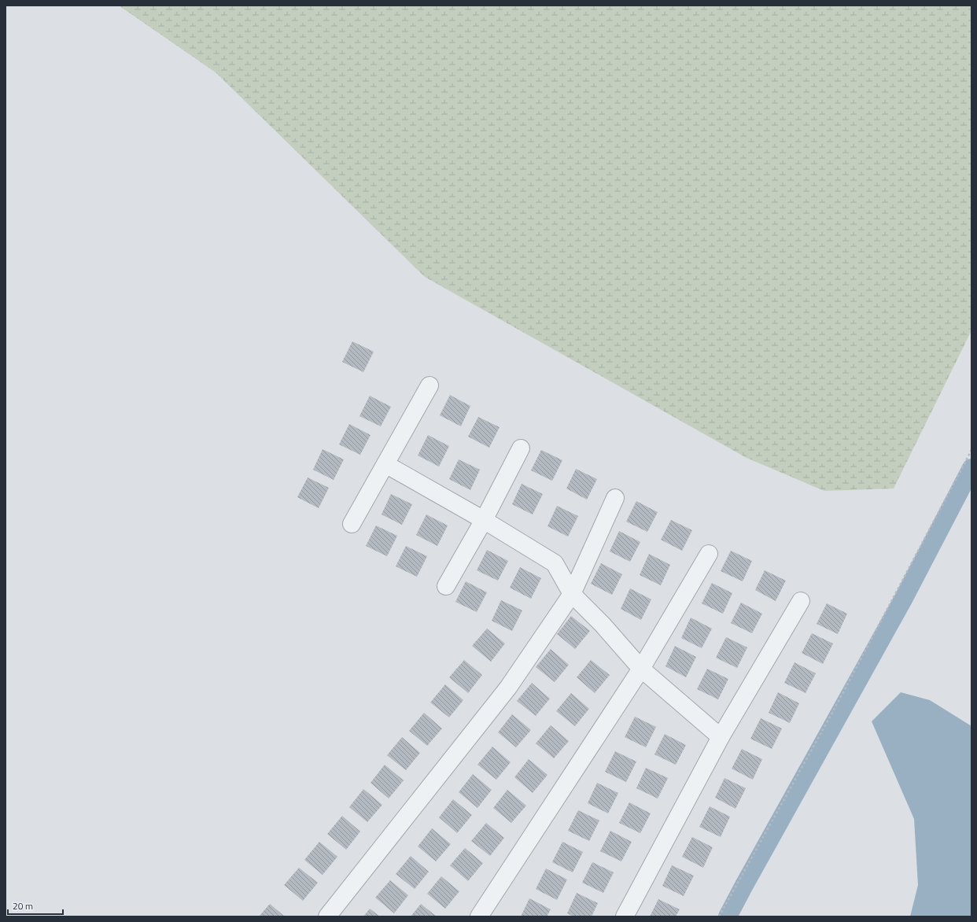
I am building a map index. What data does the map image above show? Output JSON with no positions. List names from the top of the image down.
{
  "scale_bar": "20 m"
}
